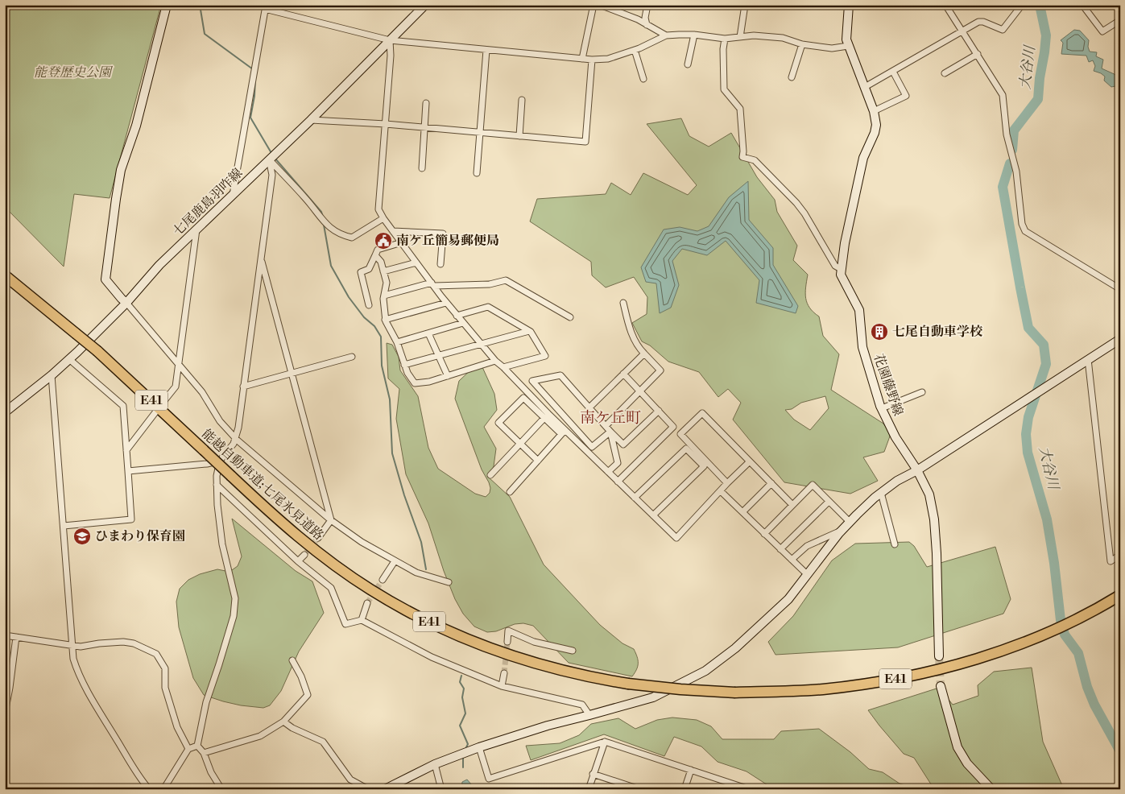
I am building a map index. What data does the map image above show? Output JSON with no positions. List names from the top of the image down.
{
  "streets": {
    "highway": ["E41", "能越自動車道;七尾氷見道路"],
    "main road": ["七尾鹿島羽咋線", "花園藤野線"]
  },
  "districts": ["南ケ丘町"],
  "water": ["大谷川"],
  "parks": ["能登歴史公園"],
  "places": {
    "public building": ["南ケ丘簡易郵便局"],
    "building": ["七尾自動車学校"],
    "school or university": ["ひまわり保育園"]
  }
}
